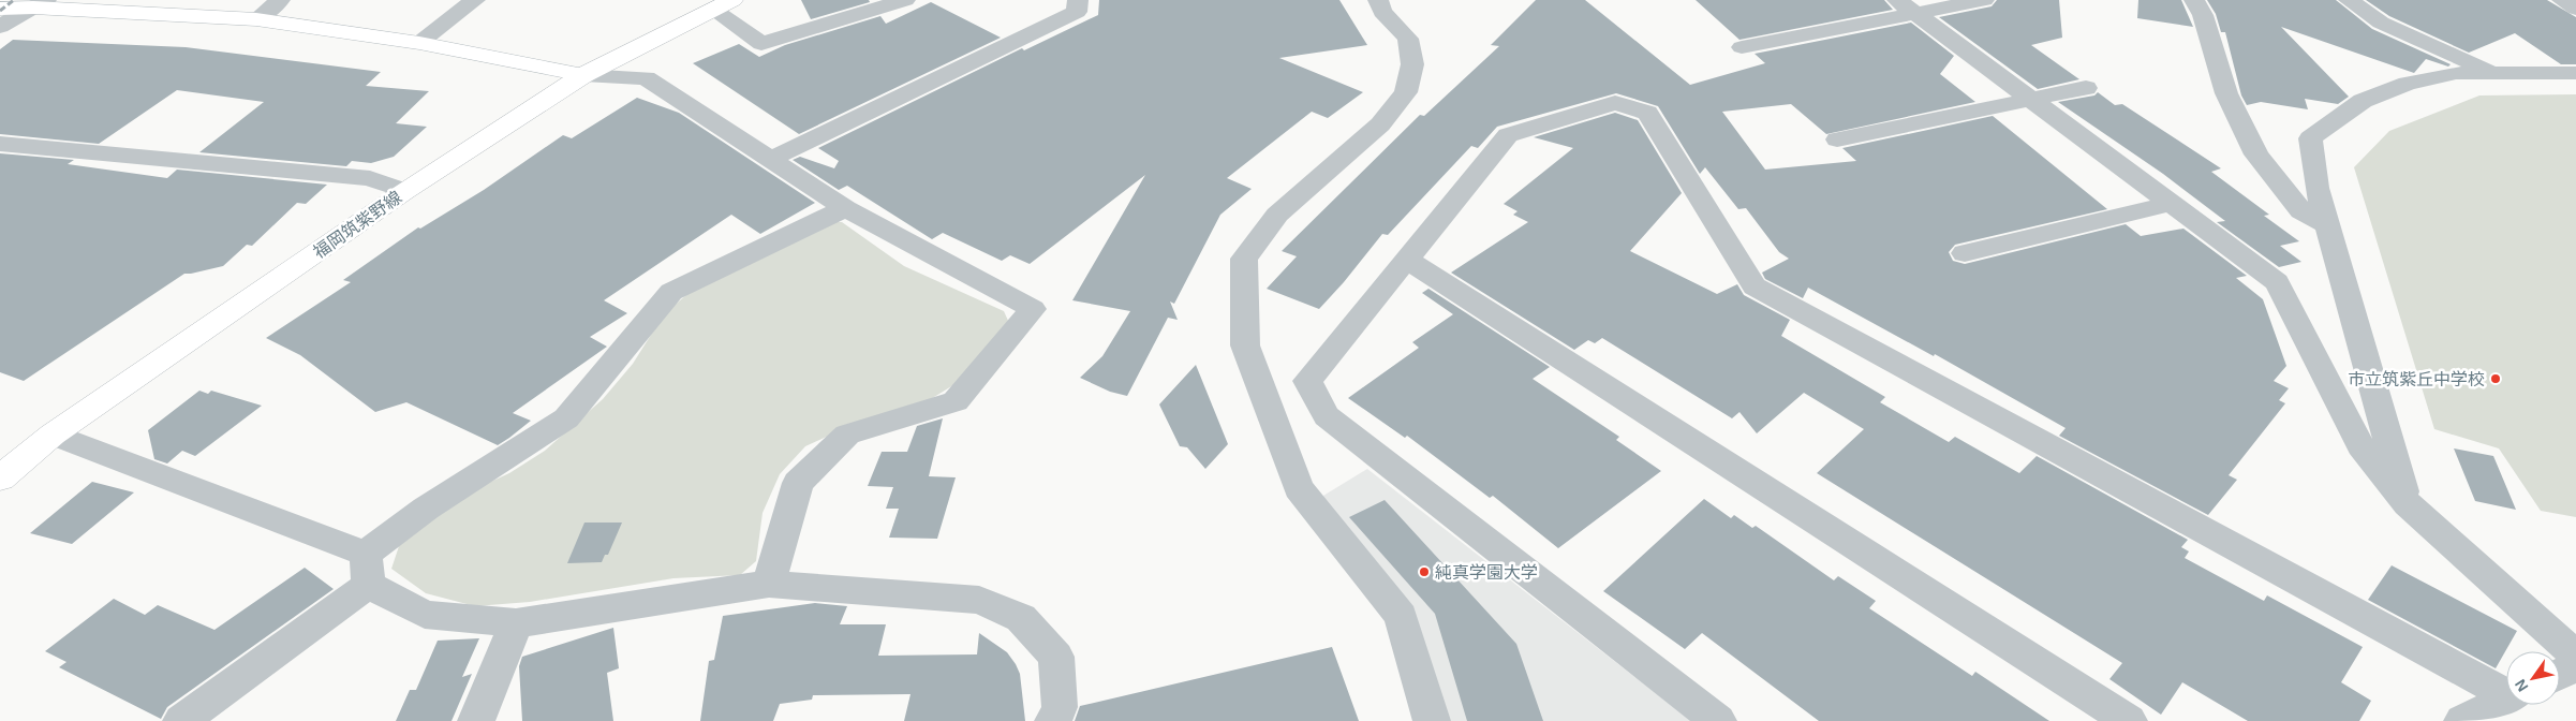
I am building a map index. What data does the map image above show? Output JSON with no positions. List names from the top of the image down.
{
  "streets": {
    "main road": ["福岡筑紫野線"]
  },
  "places": ["市立筑紫丘中学校", "純真学園大学"],
  "north": "bottom left"
}
